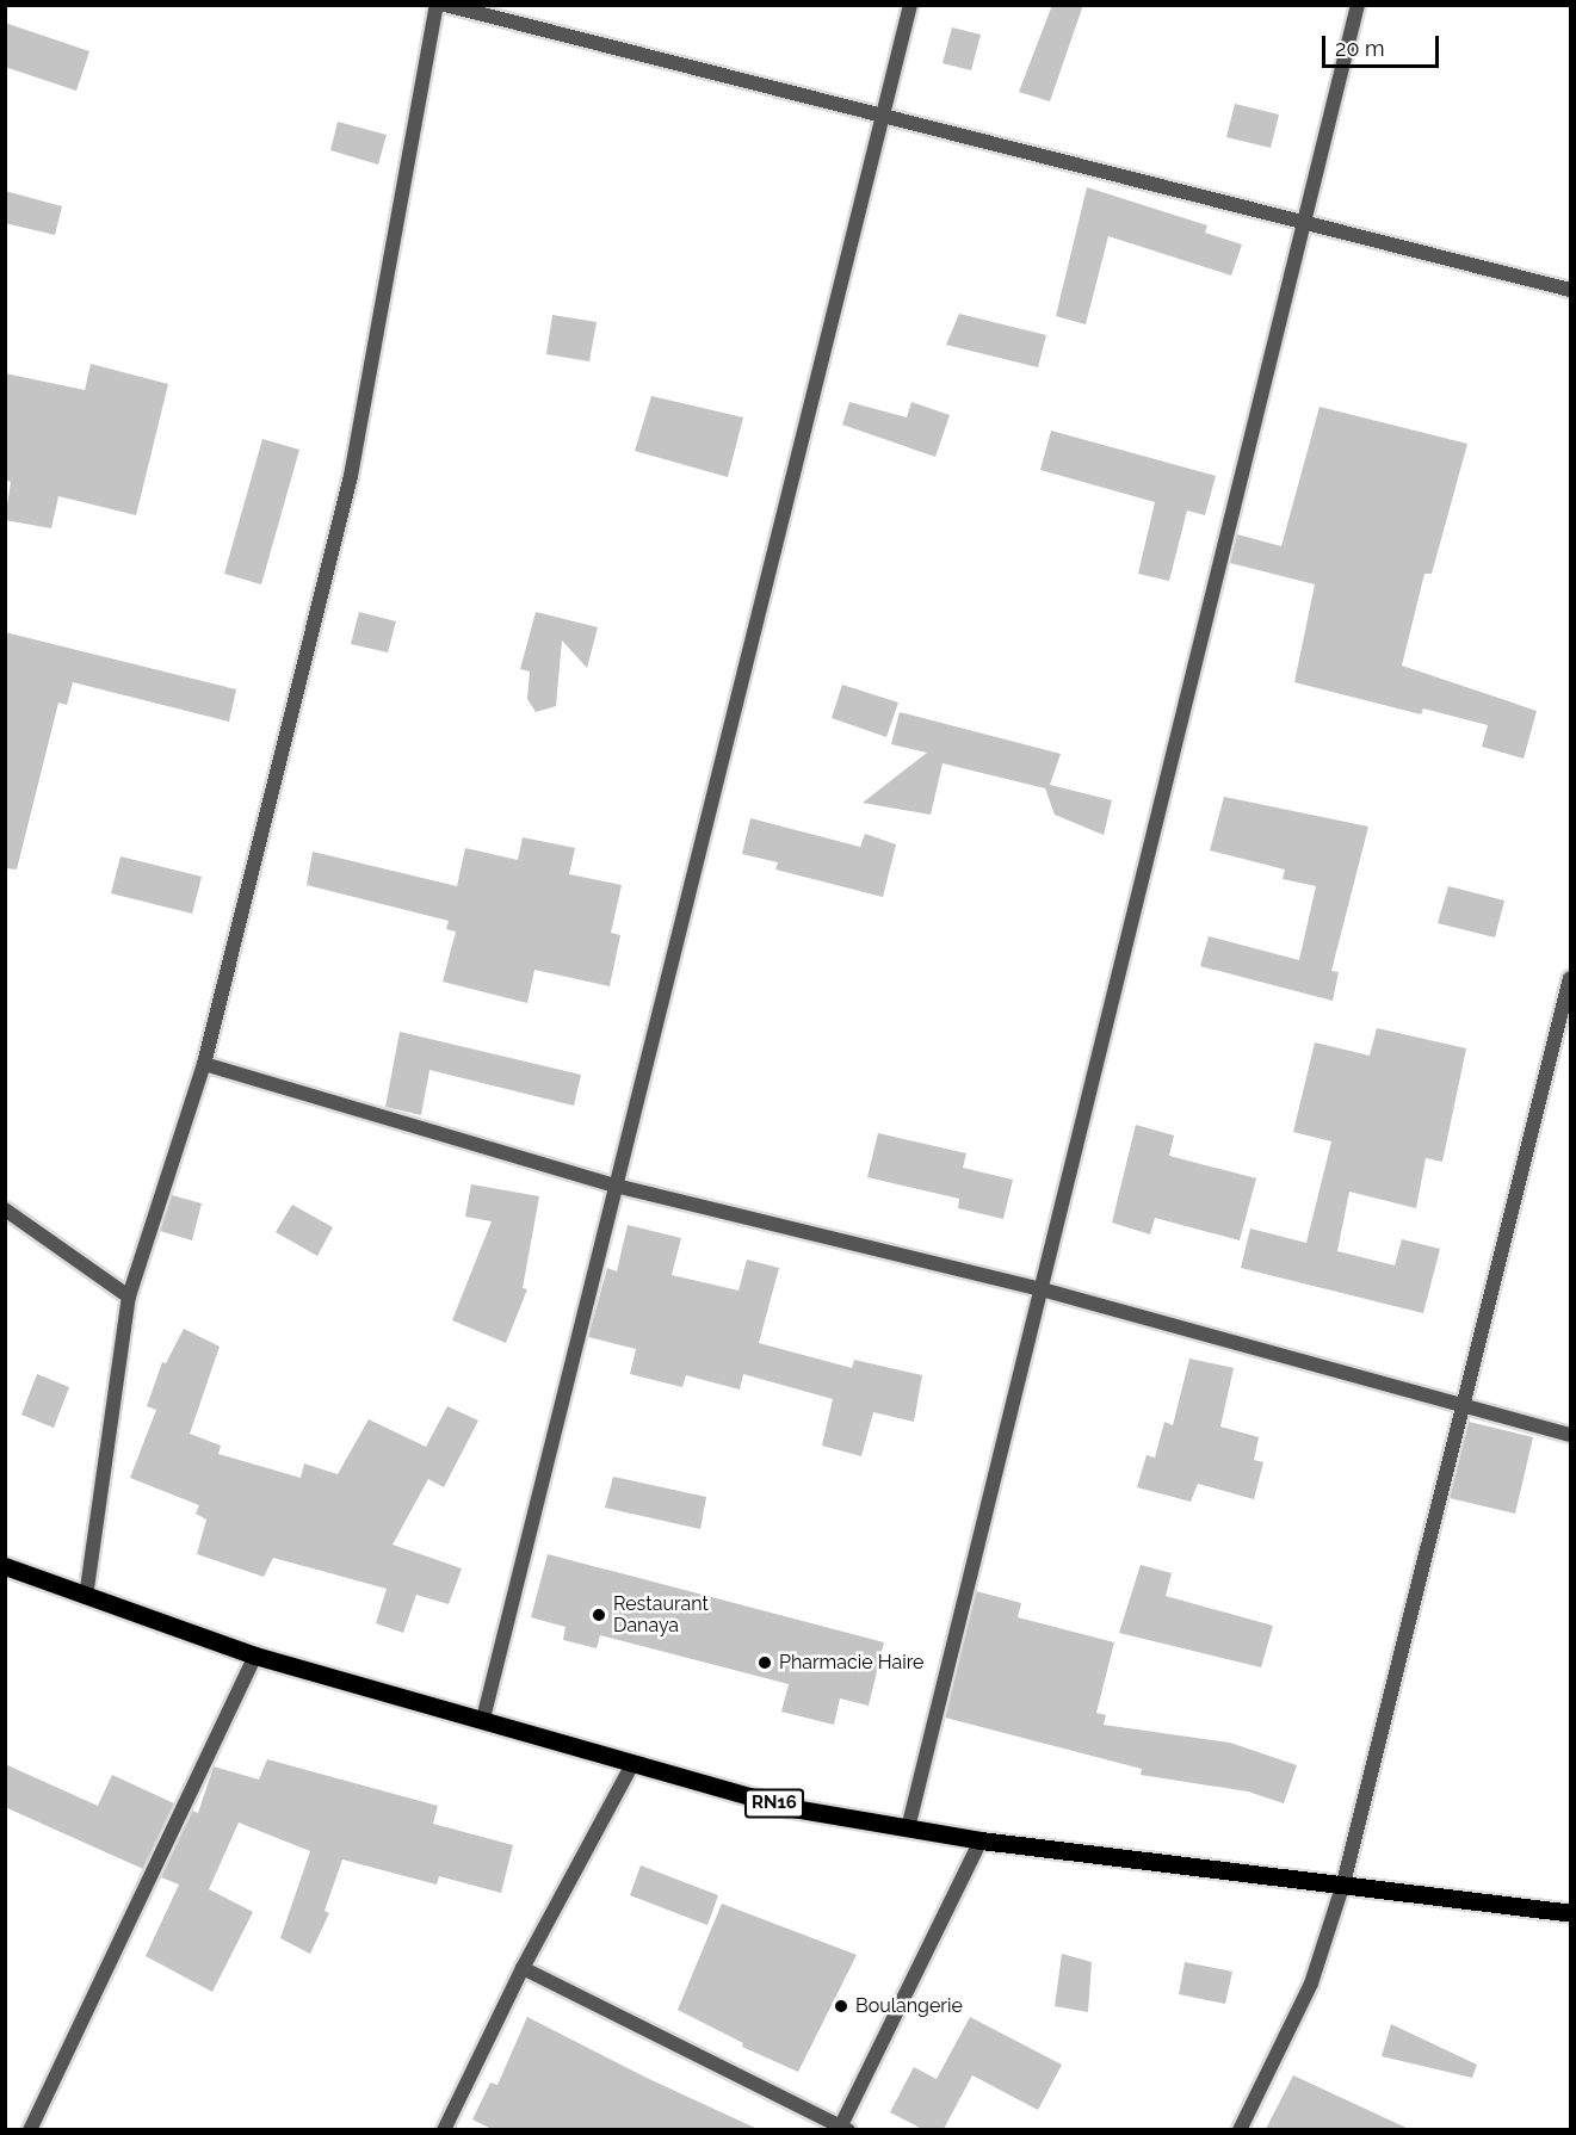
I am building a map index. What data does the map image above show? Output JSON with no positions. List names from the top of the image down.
{
  "streets": {
    "main road": ["RN16"]
  },
  "places": ["Restaurant Danaya", "Pharmacie Haire", "Boulangerie"],
  "scale_bar": "20 m"
}
